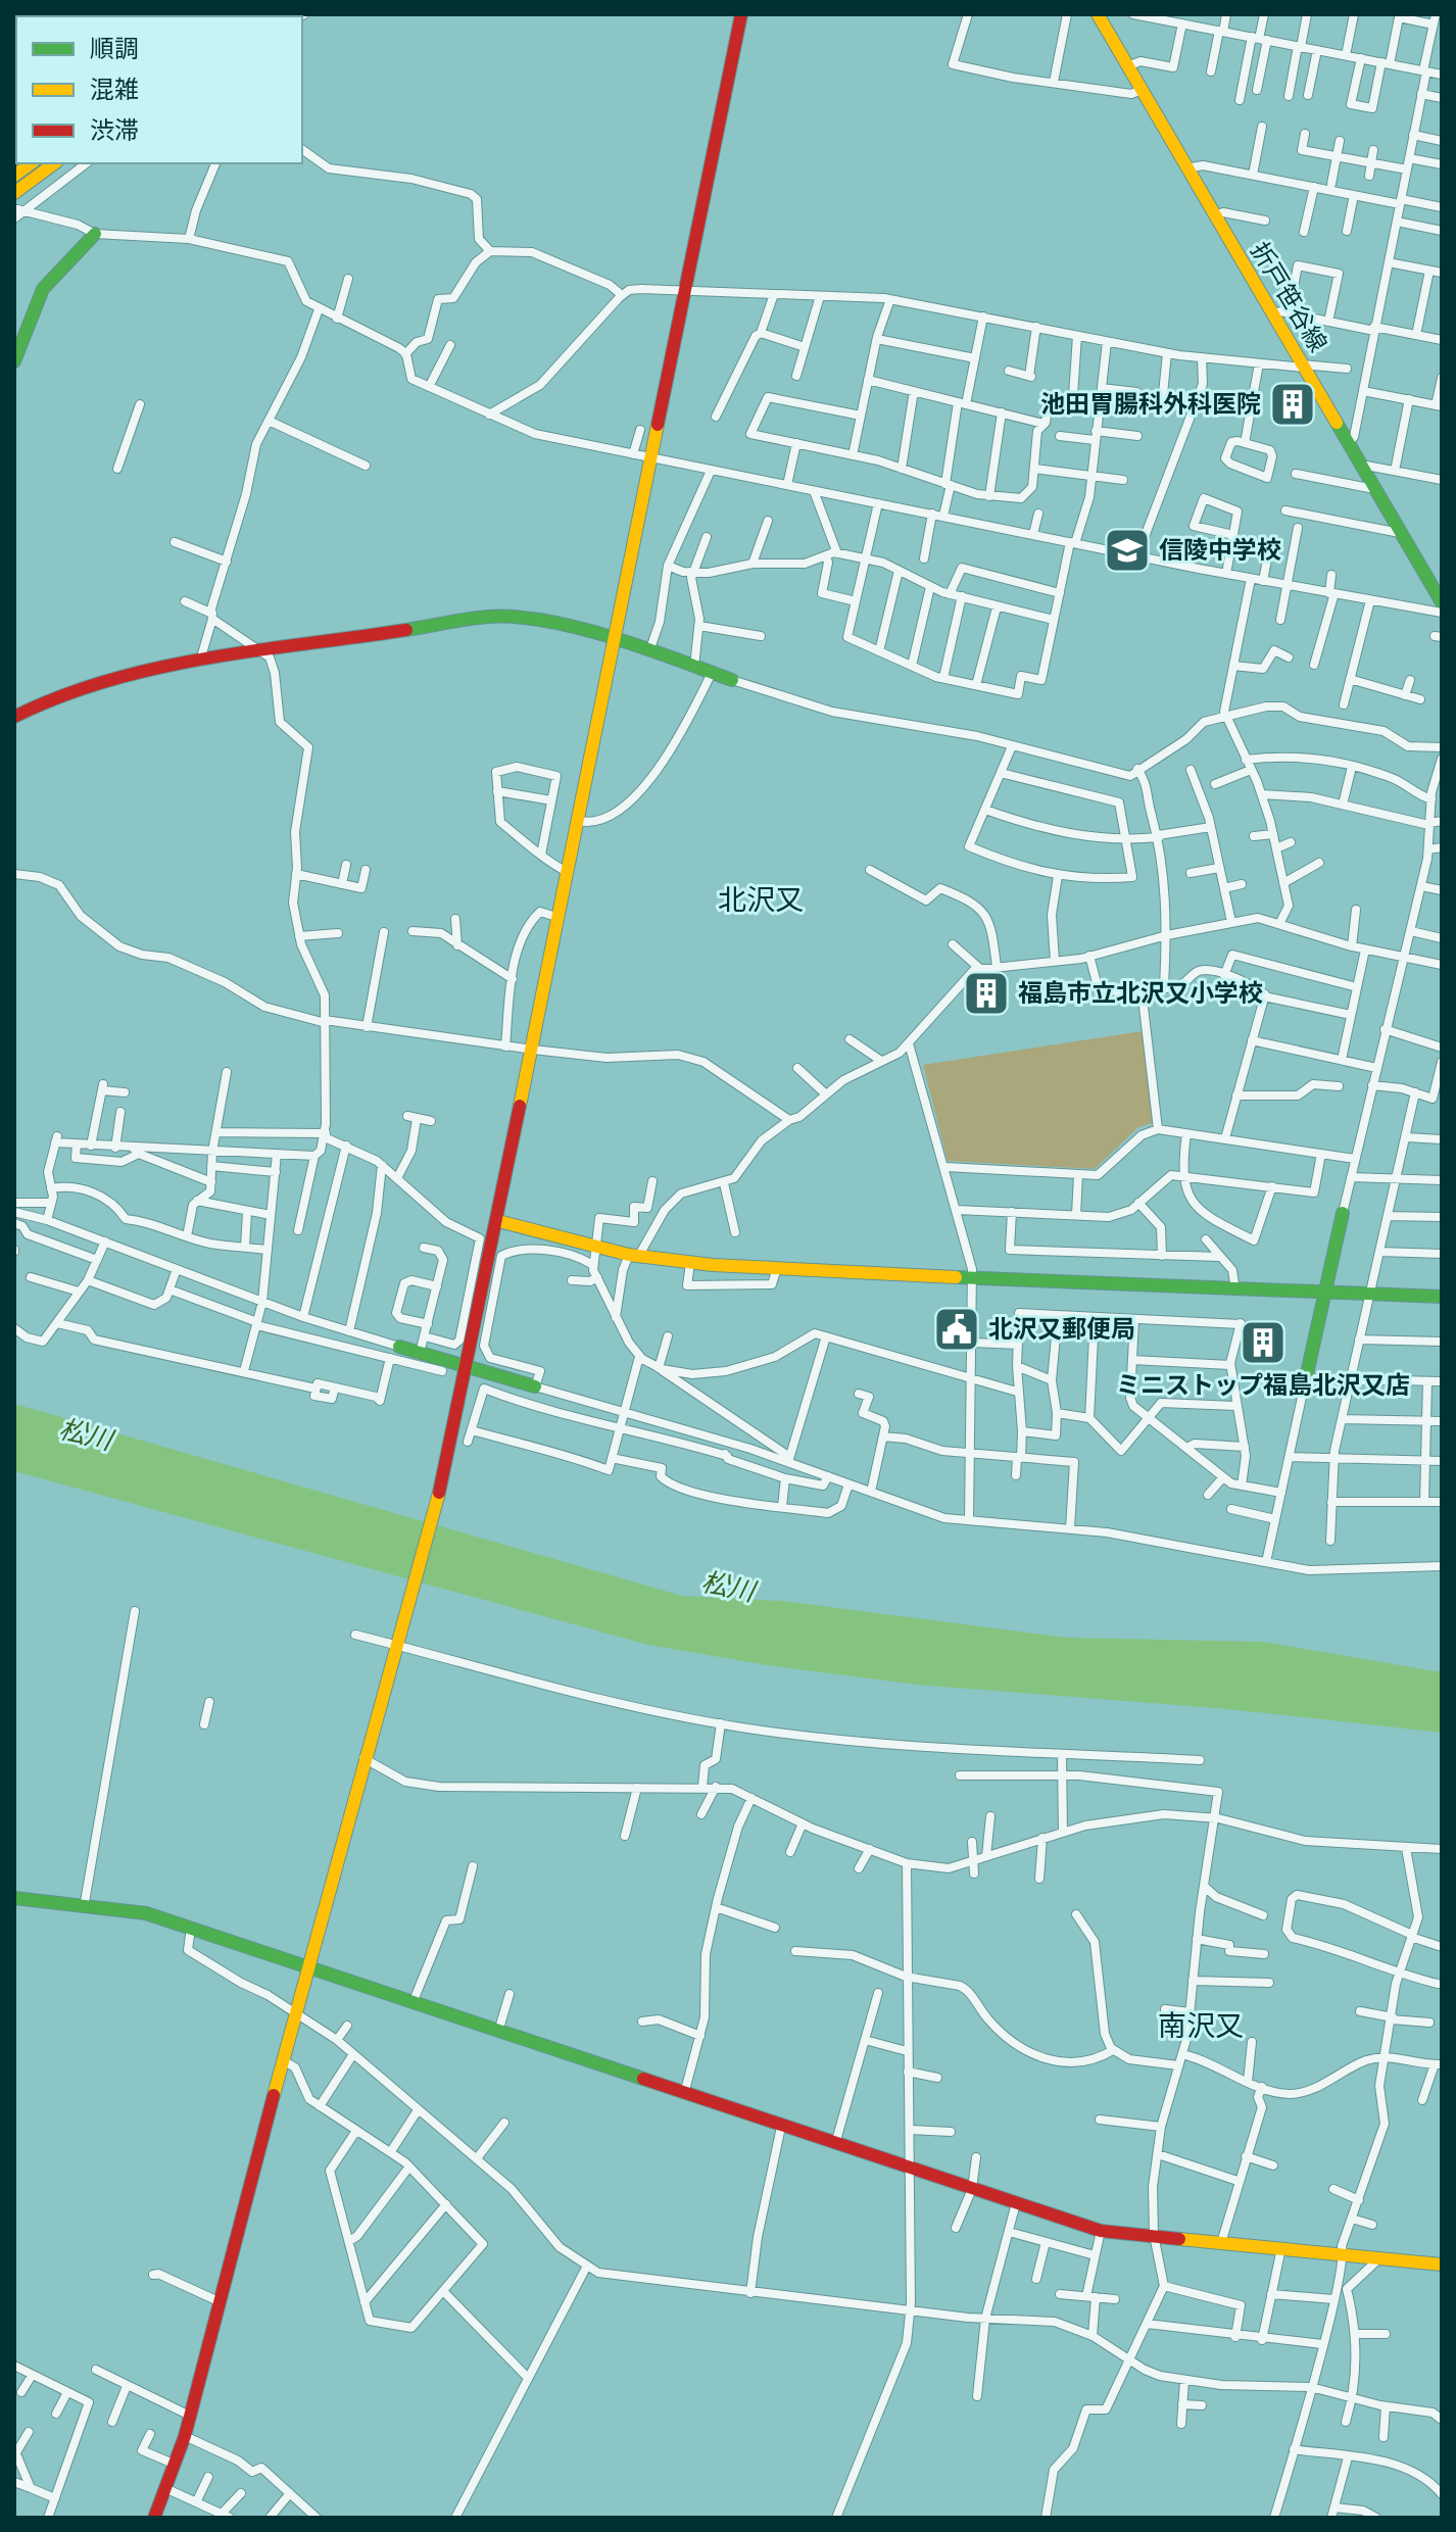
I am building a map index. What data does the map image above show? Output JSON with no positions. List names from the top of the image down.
{
  "streets": {
    "main road": ["折戸笹谷線"]
  },
  "districts": ["北沢又", "南沢又"],
  "water": ["松川"],
  "places": {
    "building": ["池田胃腸科外科医院", "福島市立北沢又小学校", "ミニストップ福島北沢又店"],
    "school or university": ["信陵中学校"],
    "public building": ["北沢又郵便局"]
  },
  "legend": ["順調", "混雑", "渋滞"]
}
